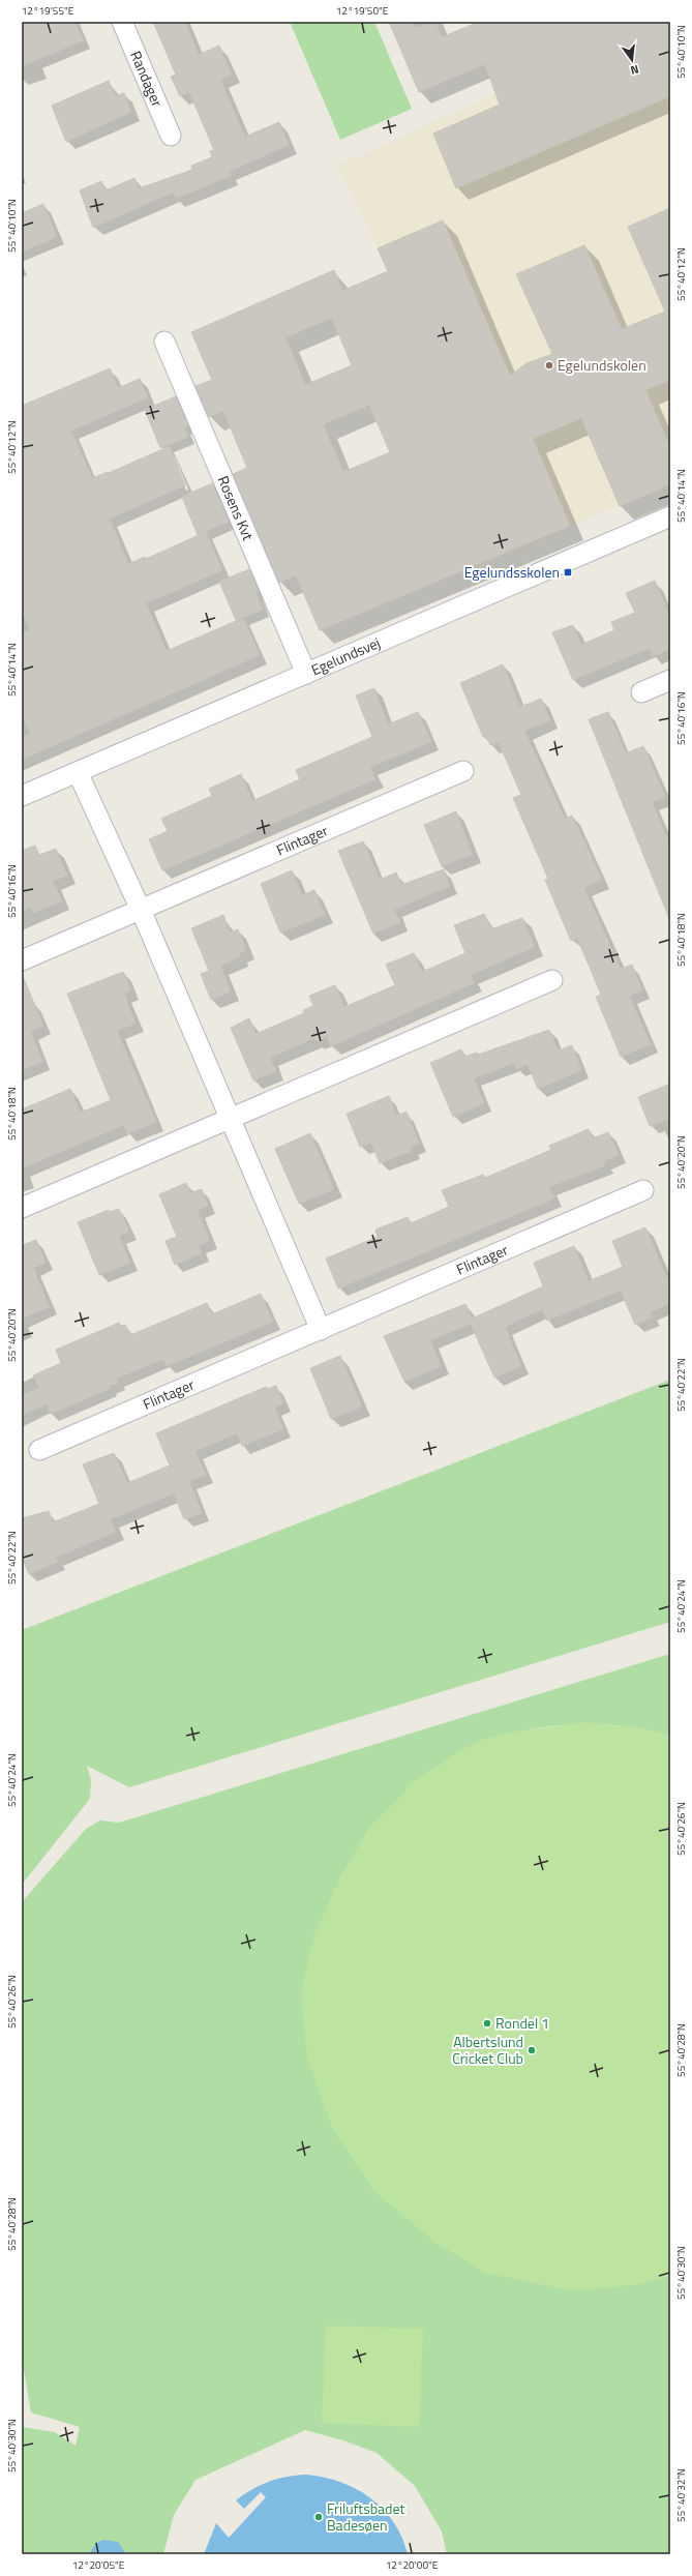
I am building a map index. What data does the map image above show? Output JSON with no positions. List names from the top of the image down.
{
  "streets": {
    "street": [
      "Randager",
      "Rosens Kvt",
      "Egelundsvej",
      "Flintager"
    ]
  },
  "crossings": [
    ["Rosens Kvt", "Egelundsvej"]
  ],
  "places": {
    "other": [
      "Egelundskolen",
      "Rondel 1",
      "Albertslund Cricket Club",
      "Friluftsbadet Badesøen"
    ],
    "transit": ["Egelundsskolen"]
  },
  "north": "bottom",
  "coordinates": [
    "12°19'55\"E",
    "12°19'50\"E",
    "55°40'10\"N",
    "55°40'12\"N",
    "55°40'14\"N",
    "55°40'16\"N",
    "55°40'18\"N",
    "55°40'20\"N",
    "55°40'22\"N",
    "55°40'24\"N",
    "55°40'26\"N",
    "55°40'28\"N",
    "55°40'30\"N",
    "55°40'32\"N",
    "12°20'05\"E",
    "12°20'00\"E"
  ]
}
